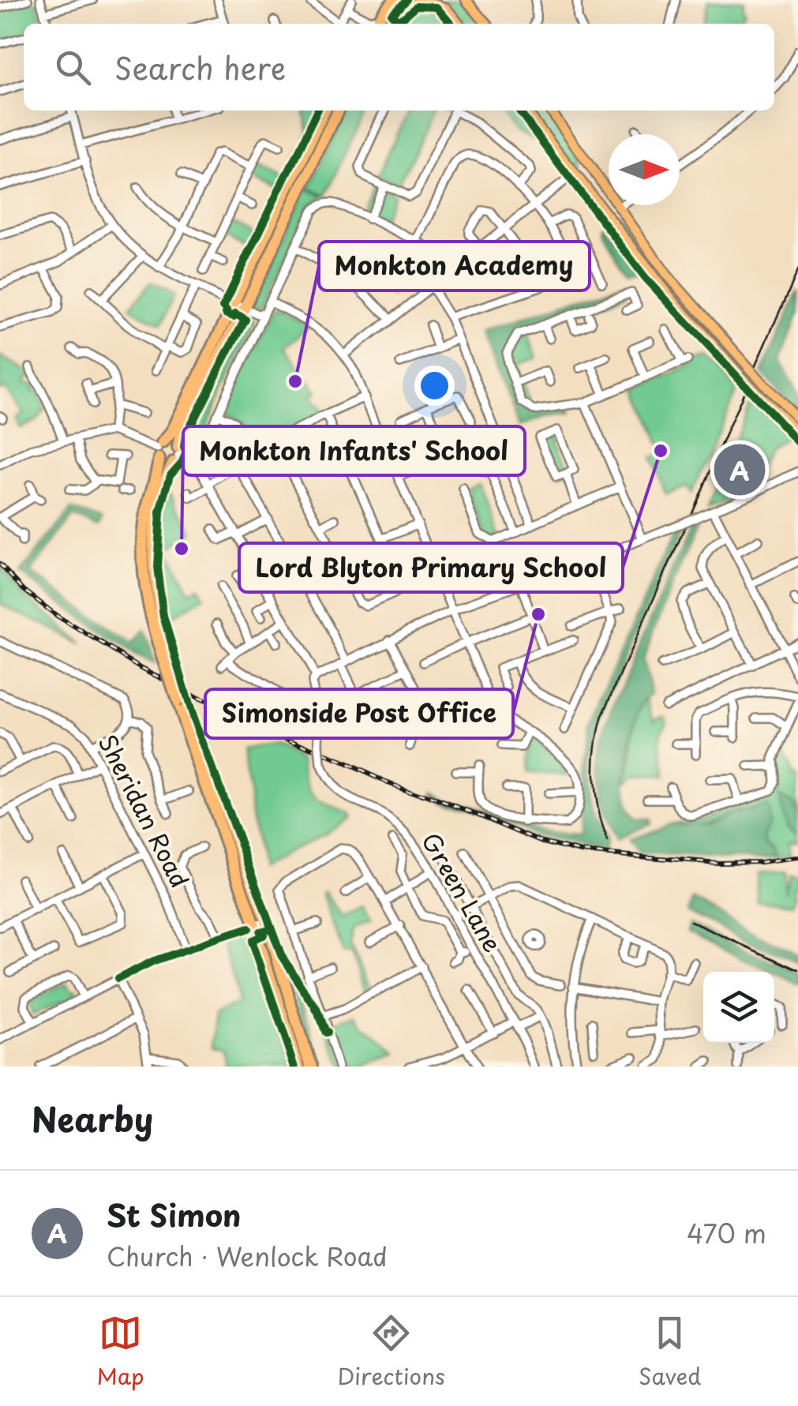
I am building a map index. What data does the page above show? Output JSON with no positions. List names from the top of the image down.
{
  "streets": {
    "street": ["Sheridan Road", "Green Lane"]
  },
  "places": [
    "Monkton Academy",
    "Lord Blyton Primary School",
    "Monkton Infants' School",
    "Simonside Post Office"
  ],
  "north": "right",
  "page": {
    "search": "Search here",
    "pins": "A",
    "heading": "Nearby",
    "list": [
      {
        "mark": "A",
        "name": "St Simon",
        "note": "Church · Wenlock Road",
        "value": "470 m"
      }
    ],
    "nav": ["Map", "Directions", "Saved"]
  }
}
